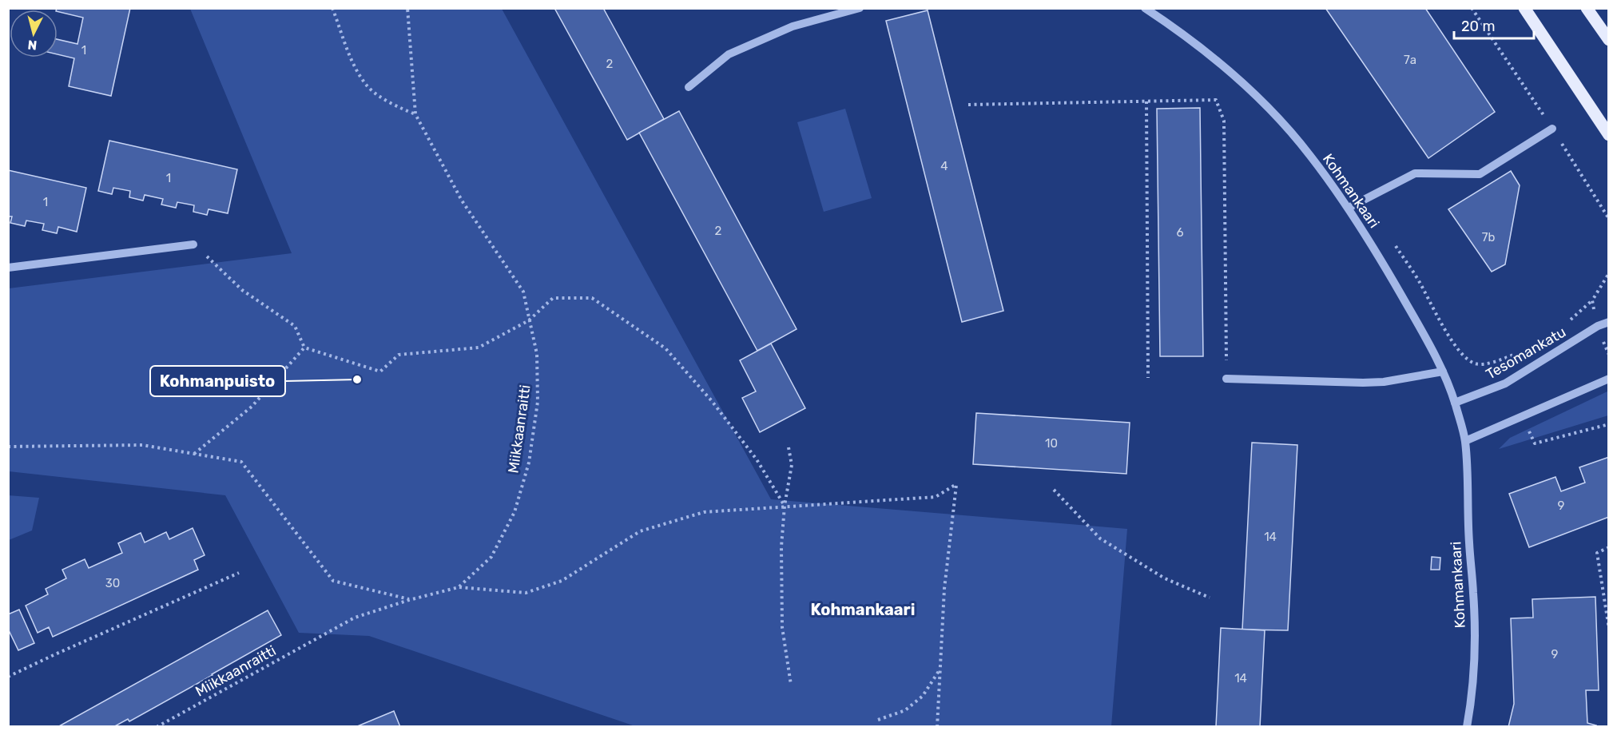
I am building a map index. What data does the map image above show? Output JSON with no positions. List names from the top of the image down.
{
  "streets": {
    "street": ["Kohmankaari", "Tesomankatu"],
    "path": ["Miikkaanraitti"]
  },
  "crossings": [
    ["Kohmankaari", "Tesomankatu"]
  ],
  "districts": ["Kohmankaari"],
  "places": ["Kohmanpuisto"],
  "house_numbers": [
    "1",
    "7a",
    "2",
    "4",
    "1",
    "1",
    "2",
    "6",
    "7b",
    "10",
    "9",
    "14",
    "30",
    "9",
    "14"
  ],
  "scale_bar": "20 m",
  "north": "bottom"
}
